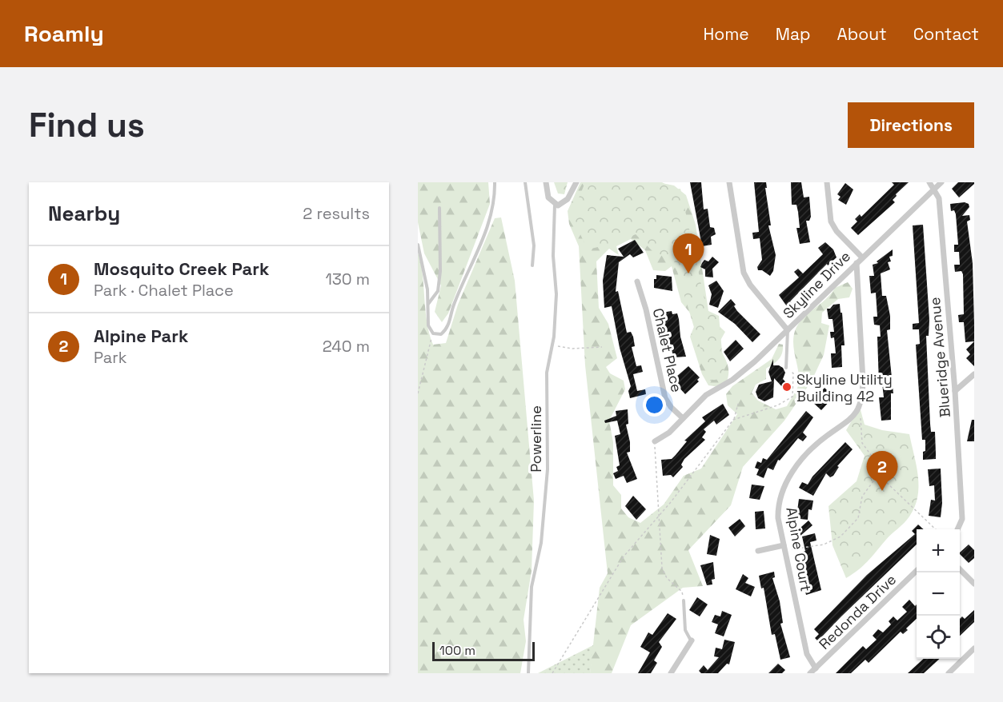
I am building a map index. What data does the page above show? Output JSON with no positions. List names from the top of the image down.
{
  "streets": {
    "street": [
      "Skyline Drive",
      "Chalet Place",
      "Blueridge Avenue",
      "Alpine Court",
      "Redonda Drive"
    ],
    "lane": ["Powerline"]
  },
  "crossings": [
    ["Skyline Drive", "Chalet Place"],
    ["Skyline Drive", "Blueridge Avenue"],
    ["Alpine Court", "Redonda Drive"]
  ],
  "places": ["Skyline Utility Building 42"],
  "scale_bar": "100 m",
  "page": {
    "header": "Roamly",
    "nav": [
      "Home",
      "Map",
      "About",
      "Contact"
    ],
    "buttons": "Directions",
    "title": "Find us",
    "heading": ["Nearby", "2 results"],
    "pins": ["1", "2"],
    "list": [
      {
        "mark": "1",
        "name": "Mosquito Creek Park",
        "note": "Park · Chalet Place",
        "value": "130 m"
      },
      {
        "mark": "2",
        "name": "Alpine Park",
        "note": "Park",
        "value": "240 m"
      }
    ],
    "map_buttons": ["+", "−"],
    "scale": "100 m"
  }
}
